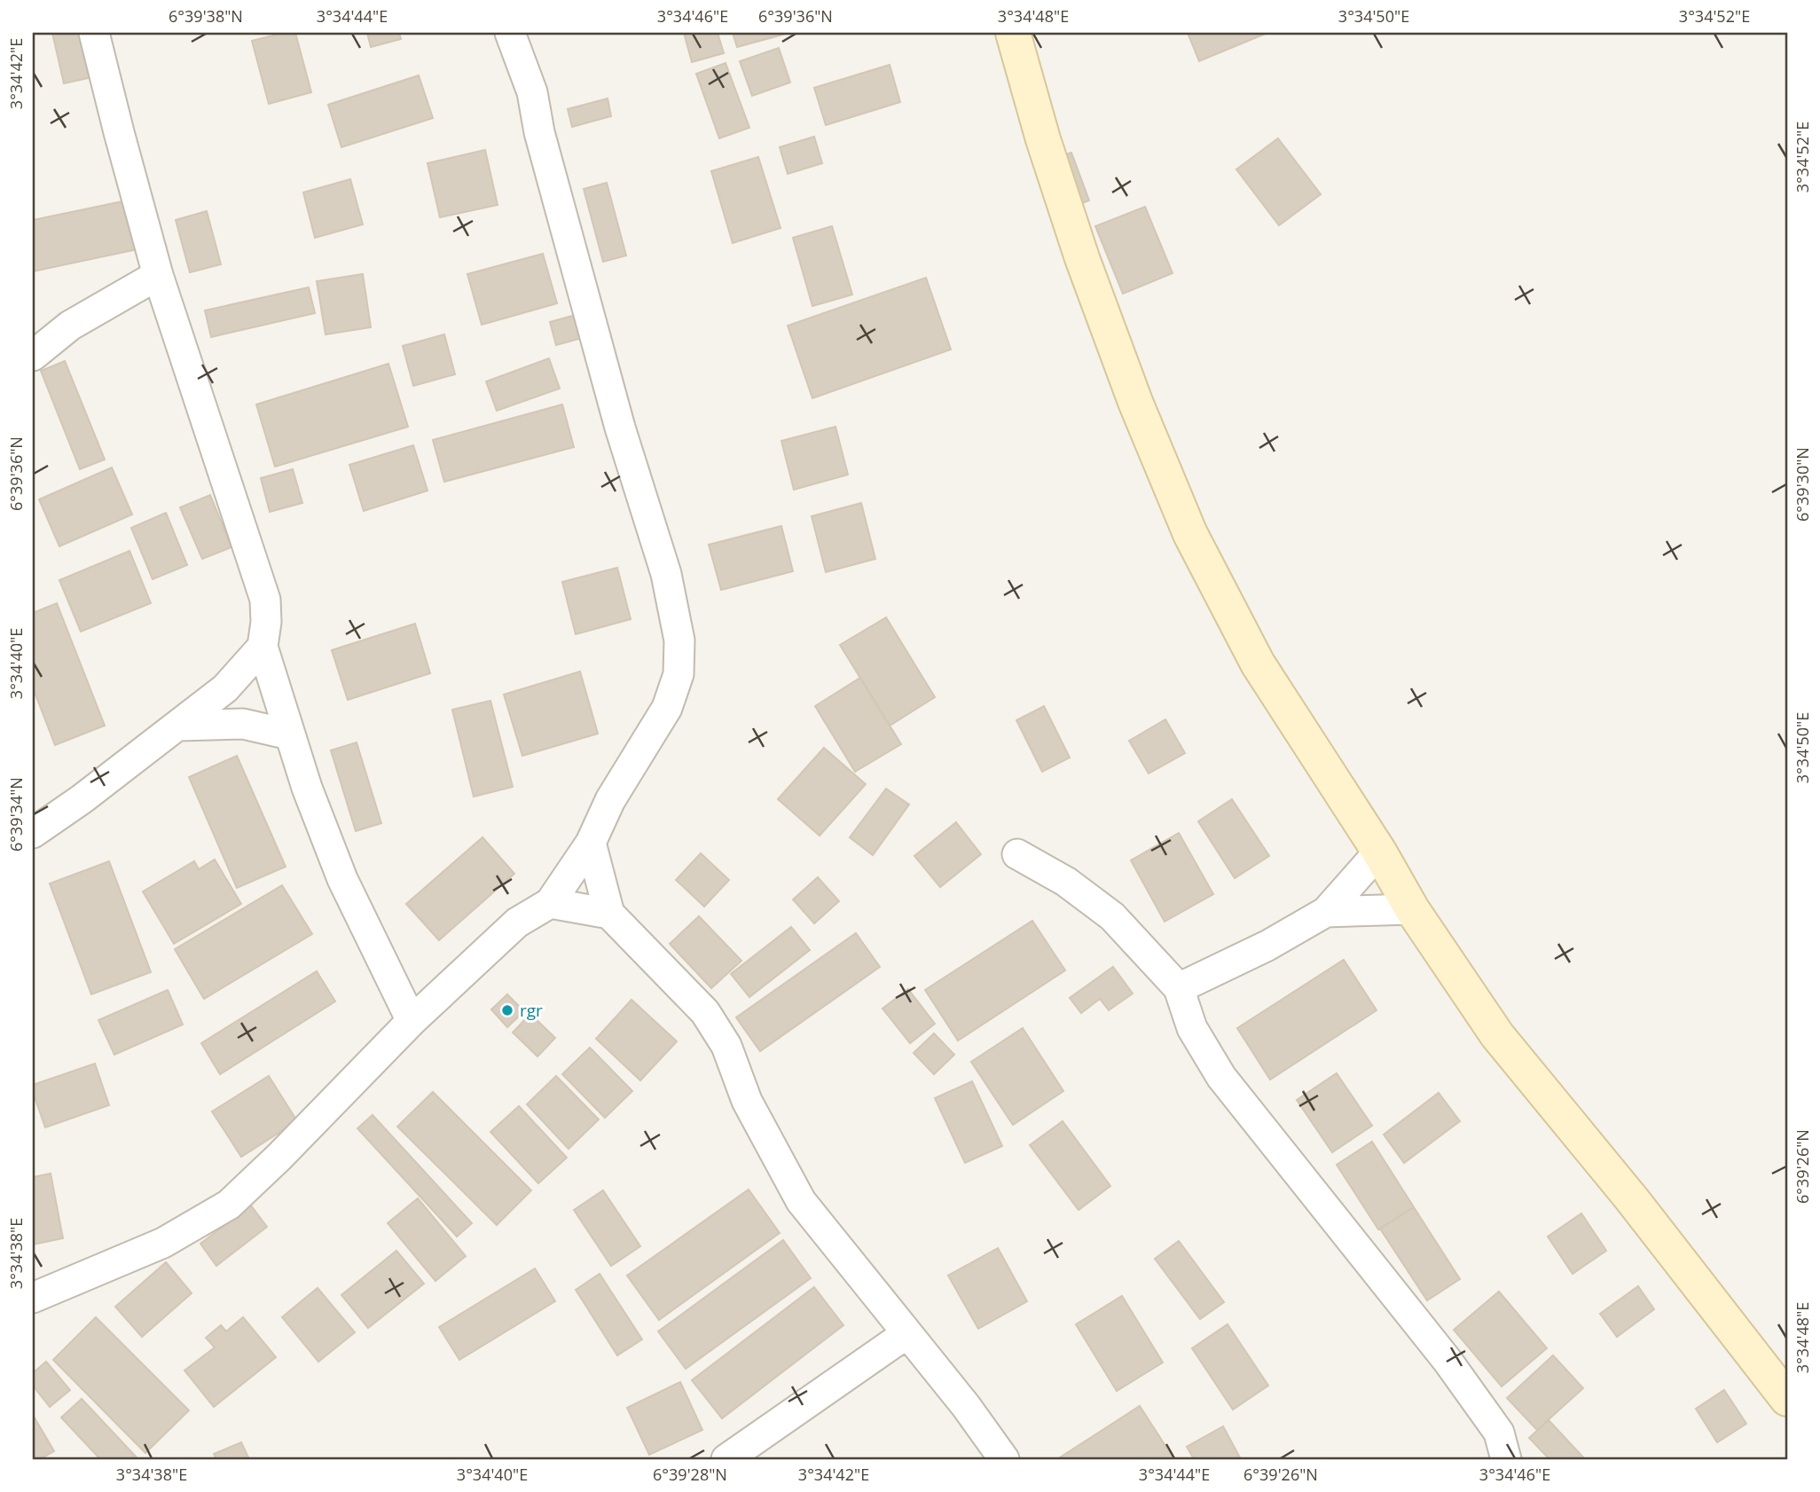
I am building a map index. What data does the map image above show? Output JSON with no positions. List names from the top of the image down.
{
  "places": ["rgr"],
  "coordinates": [
    "6°39'38\"N",
    "3°34'44\"E",
    "3°34'46\"E",
    "6°39'36\"N",
    "3°34'48\"E",
    "3°34'50\"E",
    "3°34'52\"E",
    "3°34'42\"E",
    "6°39'30\"N",
    "3°34'40\"E",
    "6°39'34\"N",
    "6°39'26\"N",
    "3°34'38\"E",
    "6°39'28\"N"
  ]
}
